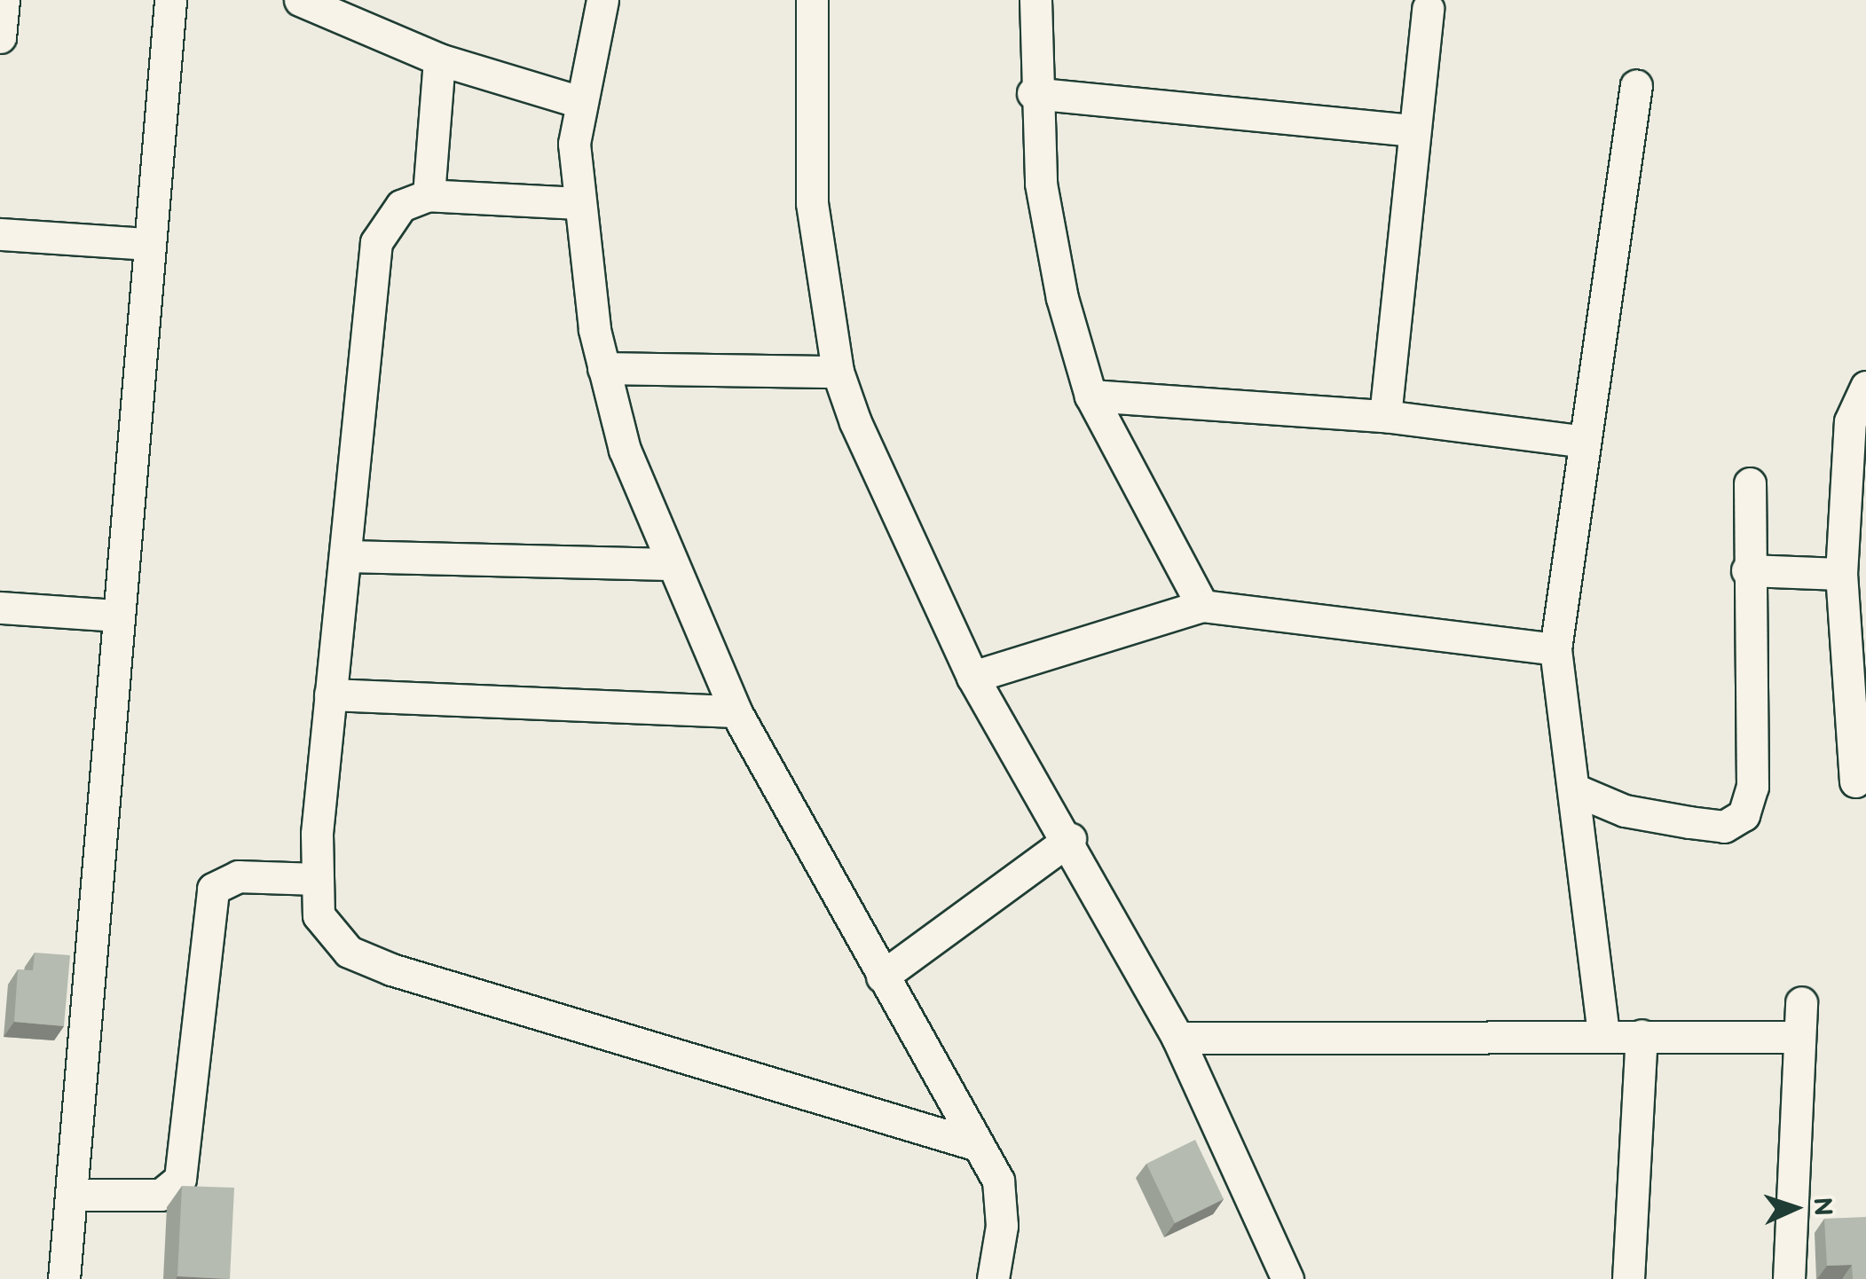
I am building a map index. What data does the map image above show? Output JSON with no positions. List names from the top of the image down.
{
  "north": "right"
}
